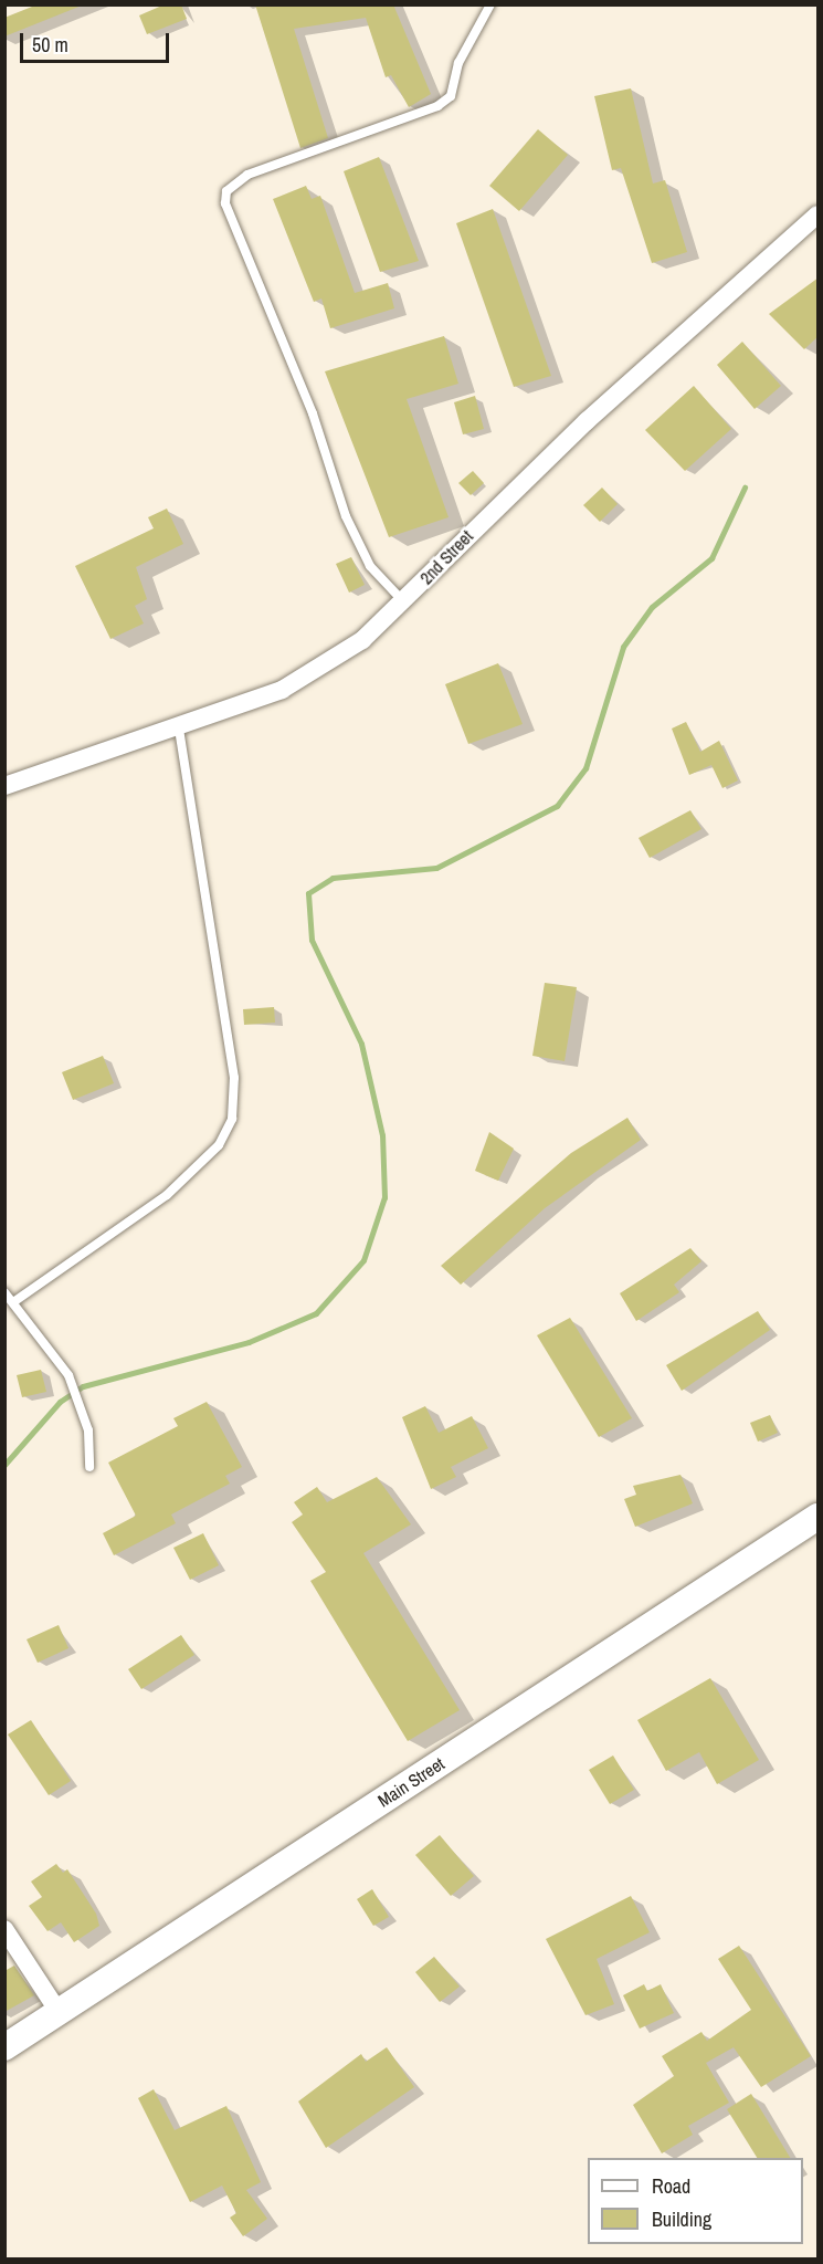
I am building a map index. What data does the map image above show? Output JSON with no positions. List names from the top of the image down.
{
  "streets": {
    "main road": ["Main Street"],
    "street": ["2nd Street"]
  },
  "legend": ["Road", "Building"],
  "scale_bar": "50 m"
}
